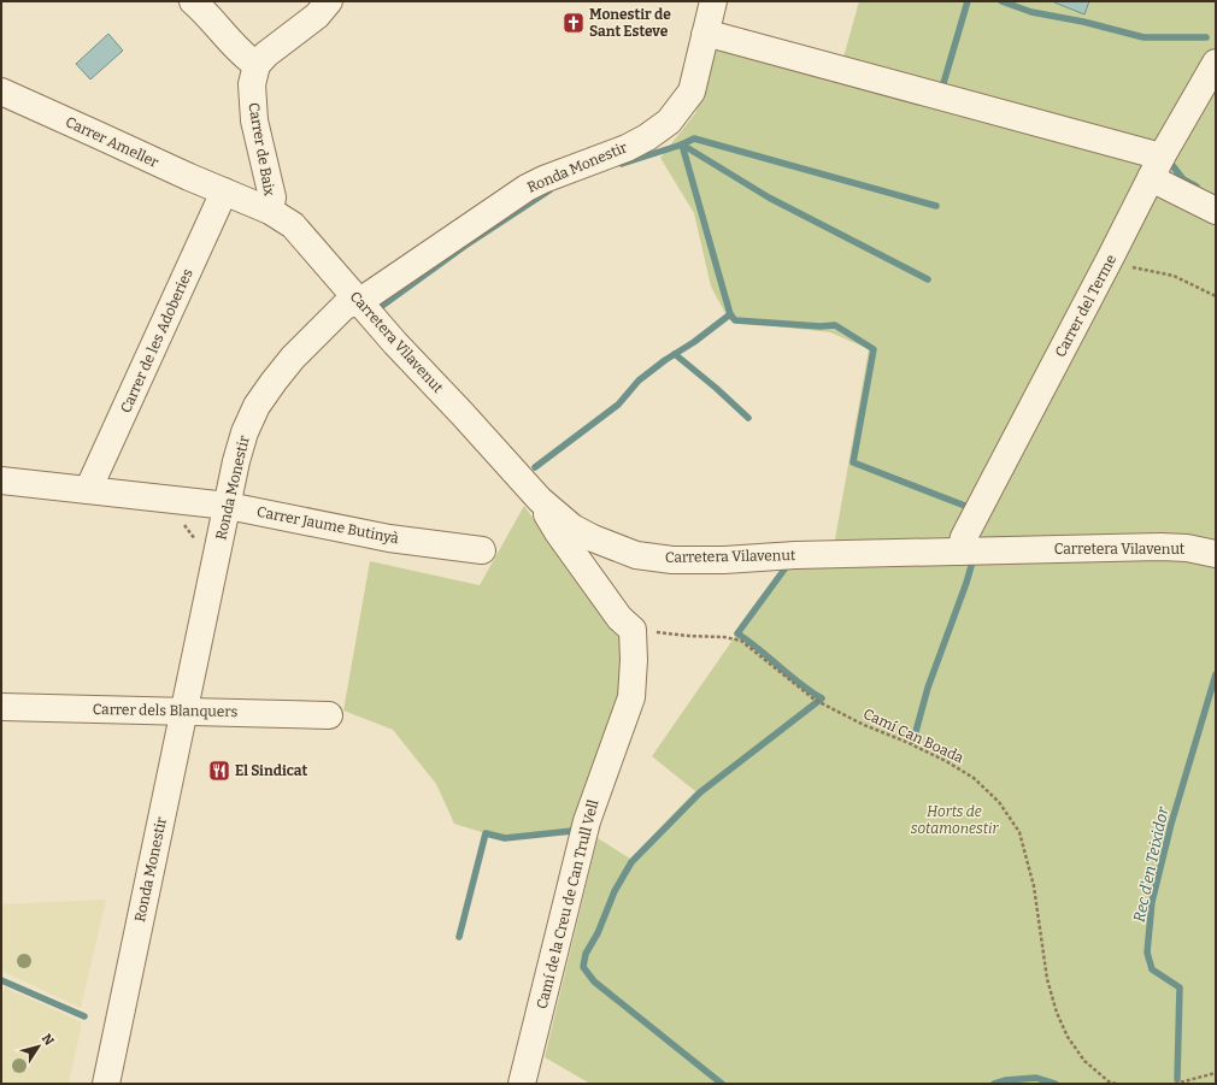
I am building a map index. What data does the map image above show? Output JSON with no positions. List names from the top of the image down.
{
  "streets": {
    "street": [
      "Carrer Ameller",
      "Carrer de Baix",
      "Ronda Monestir",
      "Carrer del Terme",
      "Carrer de les Adoberies",
      "Carretera Vilavenut",
      "Carrer Jaume Butinyà",
      "Carrer dels Blanquers",
      "Camí de la Creu de Can Trull Vell"
    ],
    "path": ["Camí Can Boada"]
  },
  "crossings": [
    ["Carrer Ameller", "Carrer de Baix"],
    ["Carrer Ameller", "Carrer de les Adoberies"],
    ["Carrer Ameller", "Carretera Vilavenut"],
    ["Carrer de Baix", "Carretera Vilavenut"],
    ["Ronda Monestir", "Carretera Vilavenut"],
    ["Ronda Monestir", "Carrer Jaume Butinyà"],
    ["Ronda Monestir", "Carrer dels Blanquers"],
    ["Carrer del Terme", "Carretera Vilavenut"],
    ["Carrer de les Adoberies", "Carrer Jaume Butinyà"],
    ["Camí Can Boada", "Camí de la Creu de Can Trull Vell"]
  ],
  "water": ["Rec d'en Teixidor"],
  "parks": ["Horts de sotamonestir"],
  "places": {
    "church": ["Monestir de Sant Esteve"],
    "restaurant": ["El Sindicat"]
  },
  "north": "top right"
}
